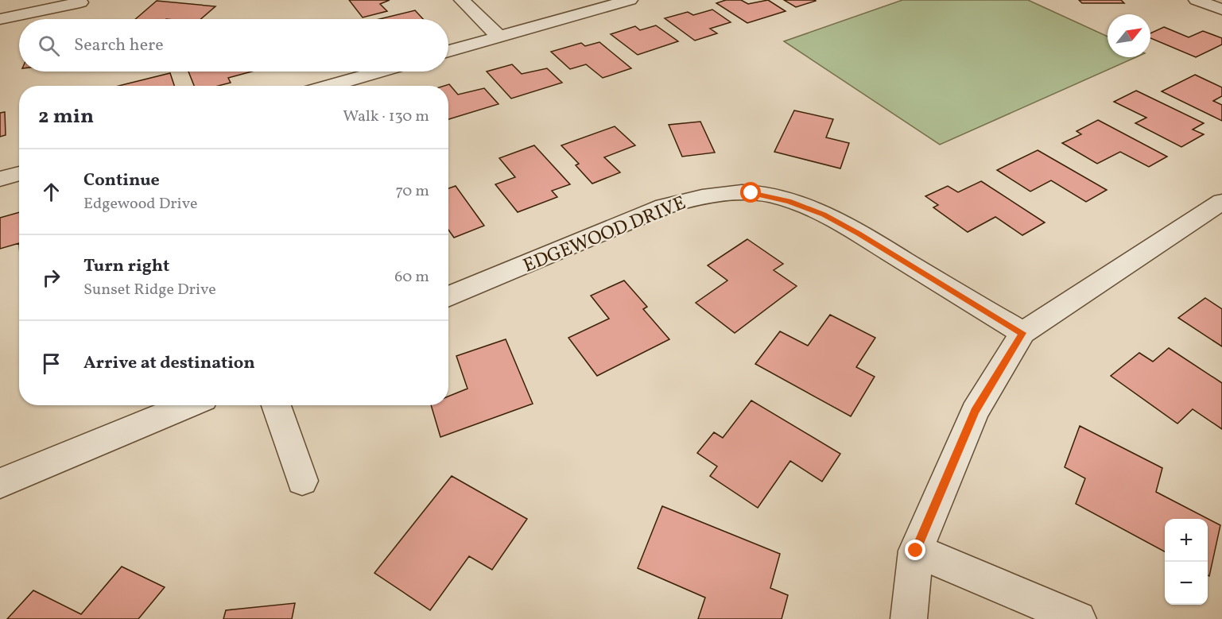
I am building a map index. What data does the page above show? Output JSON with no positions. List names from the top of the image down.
{
  "streets": {
    "street": ["EDGEWOOD DRIVE"]
  },
  "north": "top right",
  "page": {
    "search": "Search here",
    "heading": ["2 min", "Walk · 130 m"],
    "list": [
      ["Continue", "Edgewood Drive", "70 m"],
      ["Turn right", "Sunset Ridge Drive", "60 m"],
      "Arrive at destination"
    ],
    "map_buttons": ["+", "−"]
  }
}
